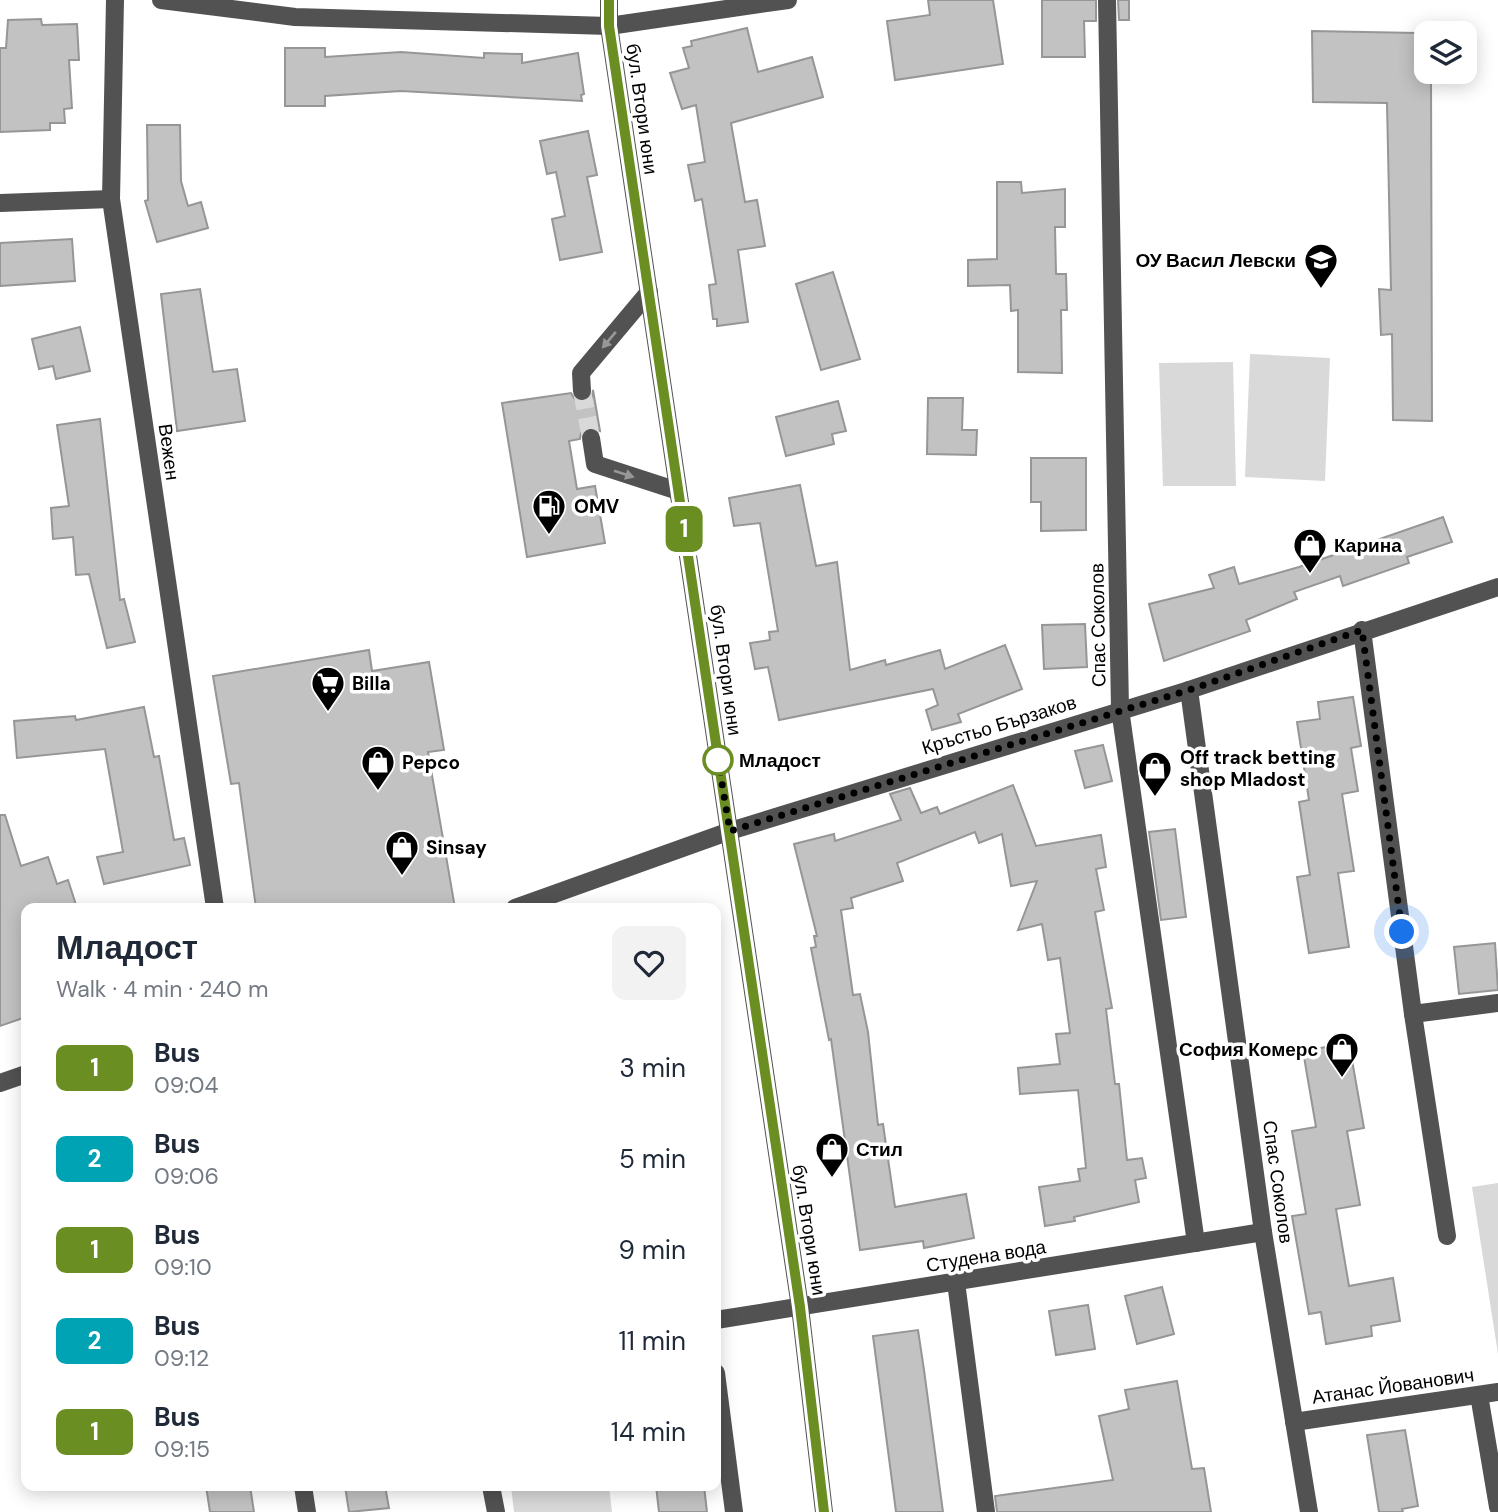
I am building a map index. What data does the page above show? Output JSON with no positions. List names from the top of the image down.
{
  "streets": {
    "street": [
      "бул. Втори юни",
      "Вежен",
      "Спас Соколов",
      "Кръстьо Бързаков",
      "Студена вода",
      "Атанас Йованович"
    ]
  },
  "crossings": [
    ["бул. Втори юни", "Кръстьо Бързаков"],
    ["бул. Втори юни", "Студена вода"],
    ["Спас Соколов", "Кръстьо Бързаков"],
    ["Спас Соколов", "Студена вода"],
    ["Спас Соколов", "Атанас Йованович"]
  ],
  "places": {
    "school or university": ["ОУ Васил Левски"],
    "fuel station": ["OMV"],
    "shop": [
      "Карина",
      "Pepco",
      "Off track betting shop Mladost",
      "Sinsay",
      "София Комерс",
      "Стил"
    ],
    "supermarket": ["Billa"],
    "other": ["Младост"]
  },
  "lines": ["bus line 1"],
  "page": {
    "on_map": "1",
    "heading": ["Младост", "Walk · 4 min · 240 m"],
    "list": [
      {
        "mark": "1",
        "name": "Bus",
        "note": "09:04",
        "value": "3 min"
      },
      {
        "mark": "2",
        "name": "Bus",
        "note": "09:06",
        "value": "5 min"
      },
      {
        "mark": "1",
        "name": "Bus",
        "note": "09:10",
        "value": "9 min"
      },
      {
        "mark": "2",
        "name": "Bus",
        "note": "09:12",
        "value": "11 min"
      },
      {
        "mark": "1",
        "name": "Bus",
        "note": "09:15",
        "value": "14 min"
      }
    ]
  }
}
